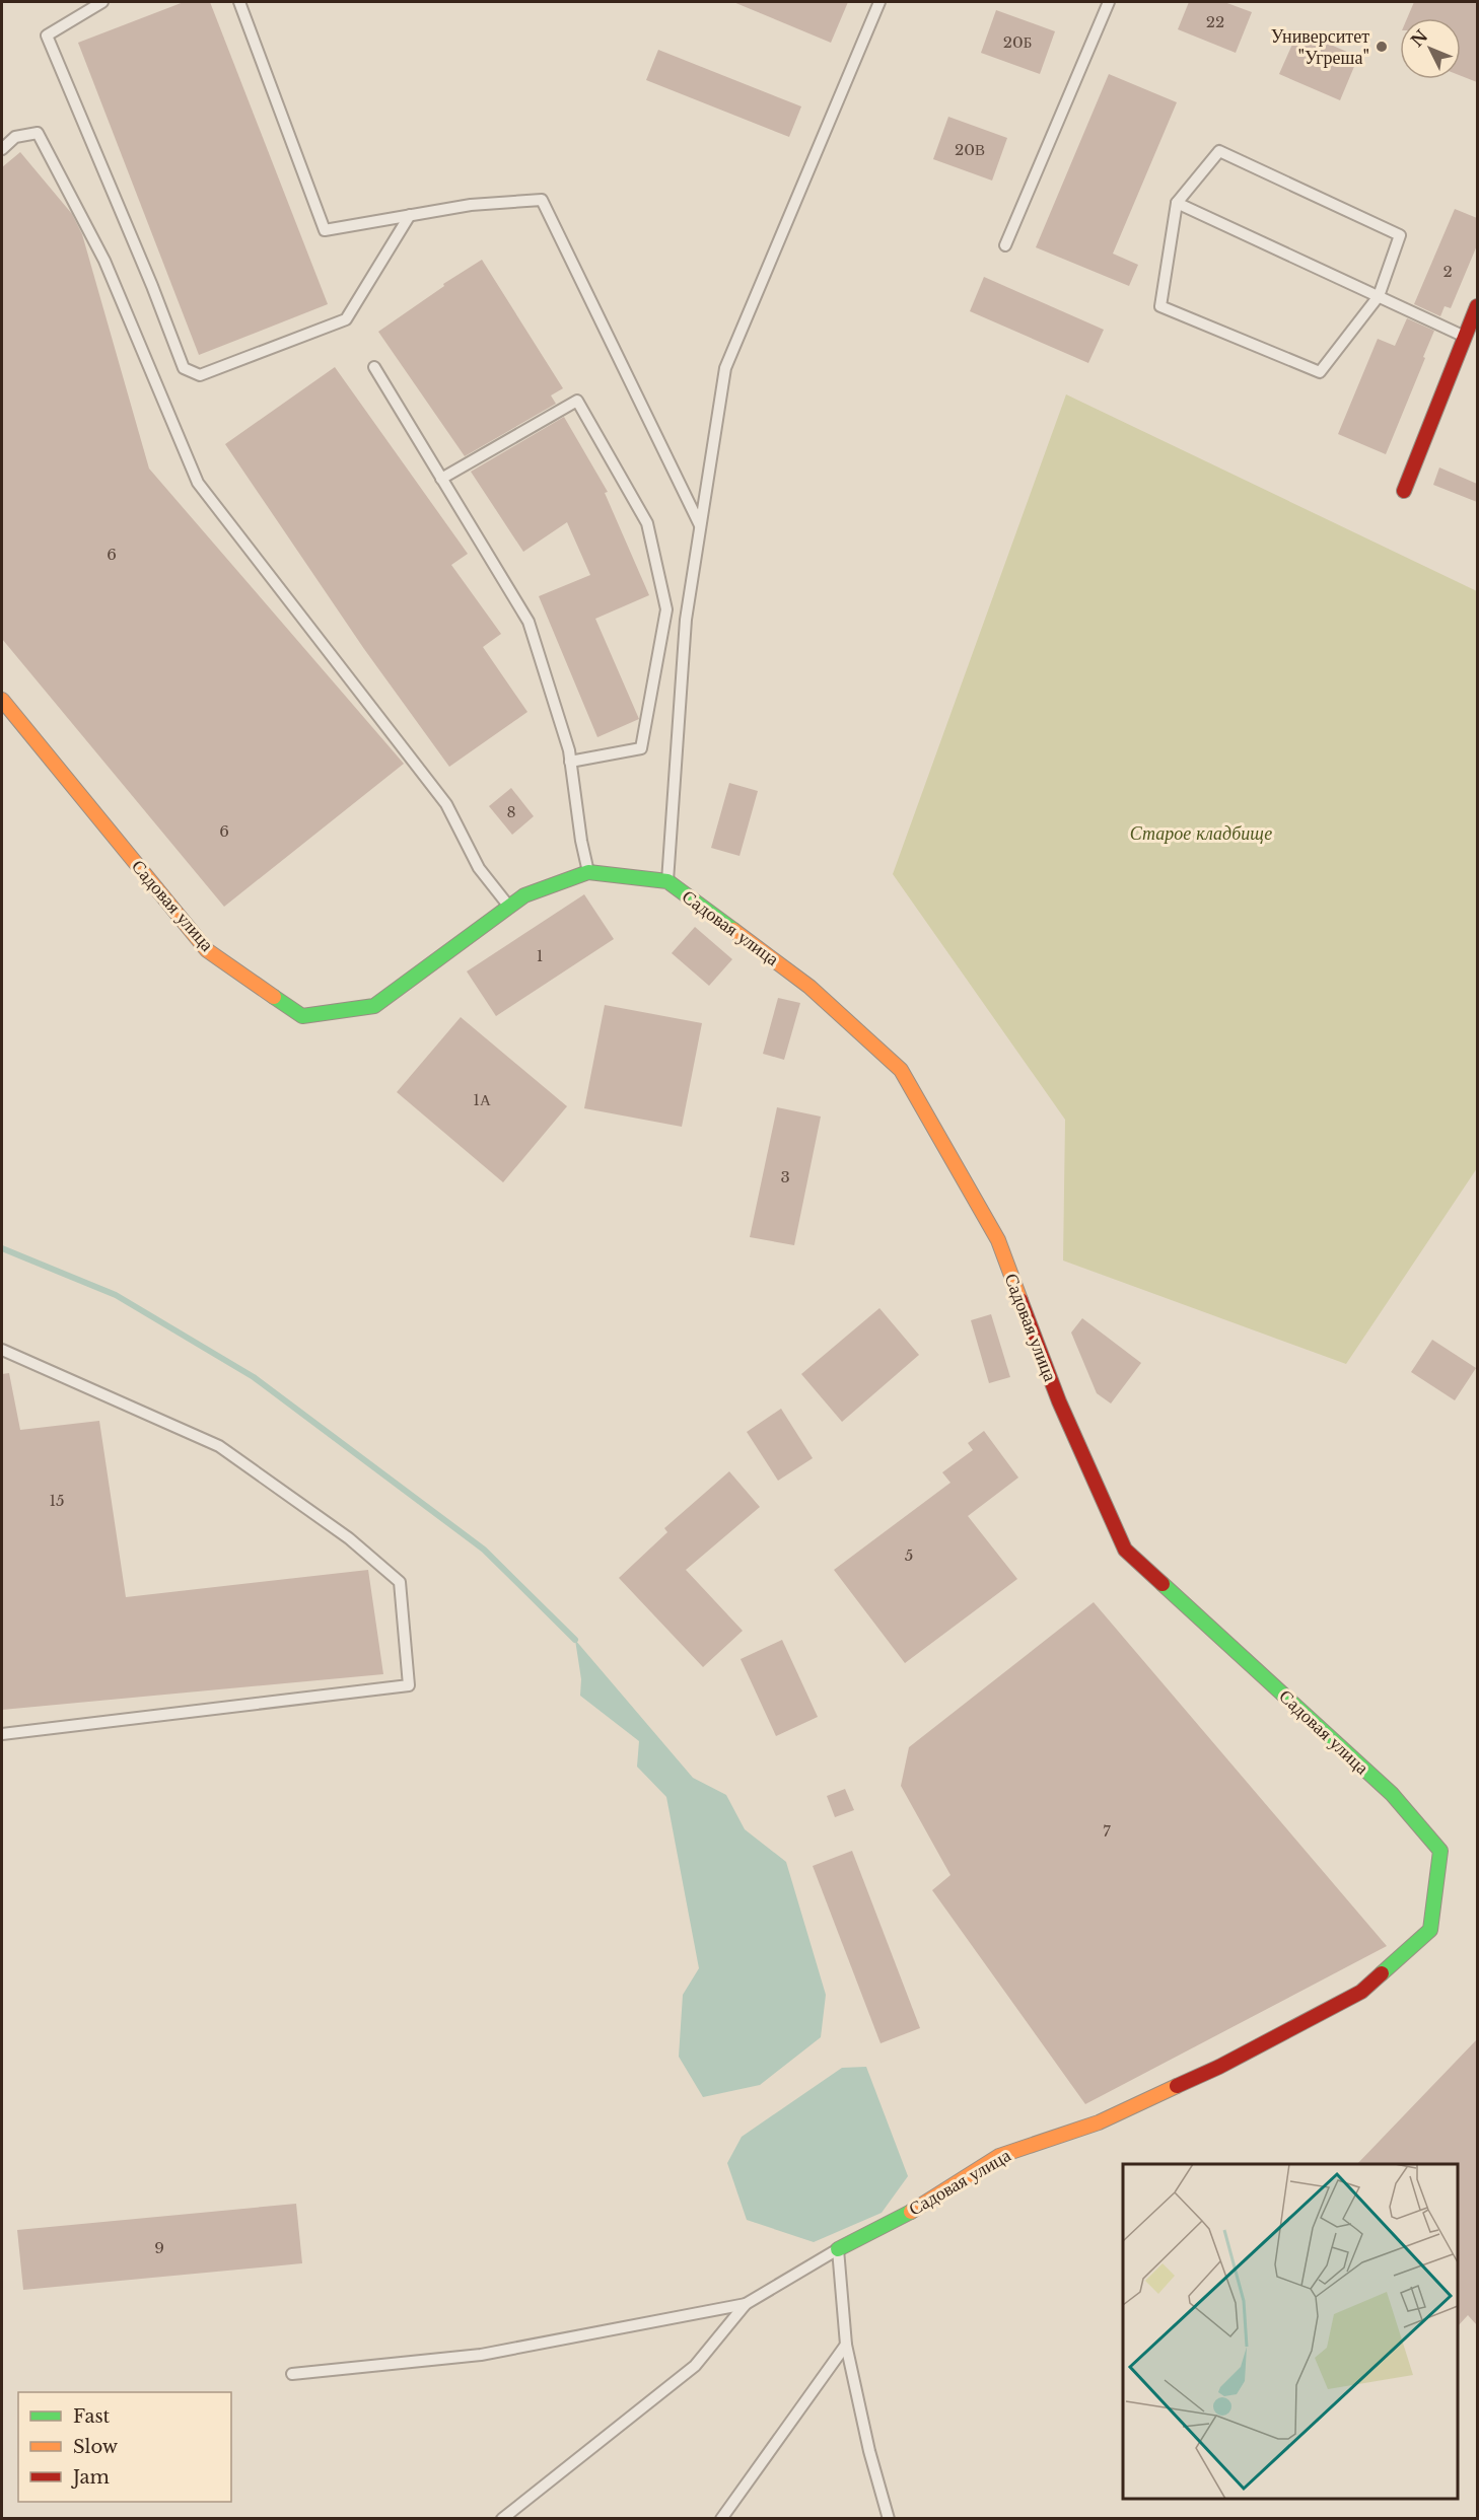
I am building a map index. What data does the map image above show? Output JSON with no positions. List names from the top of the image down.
{
  "streets": {
    "street": ["Садовая улица"]
  },
  "parks": ["Старое кладбище"],
  "places": ["Университет \"Угреша\""],
  "house_numbers": [
    "22",
    "20Б",
    "20В",
    "2",
    "6",
    "8",
    "6",
    "1",
    "1А",
    "3",
    "15",
    "5",
    "7",
    "9"
  ],
  "legend": ["Fast", "Slow", "Jam"],
  "north": "top left"
}
